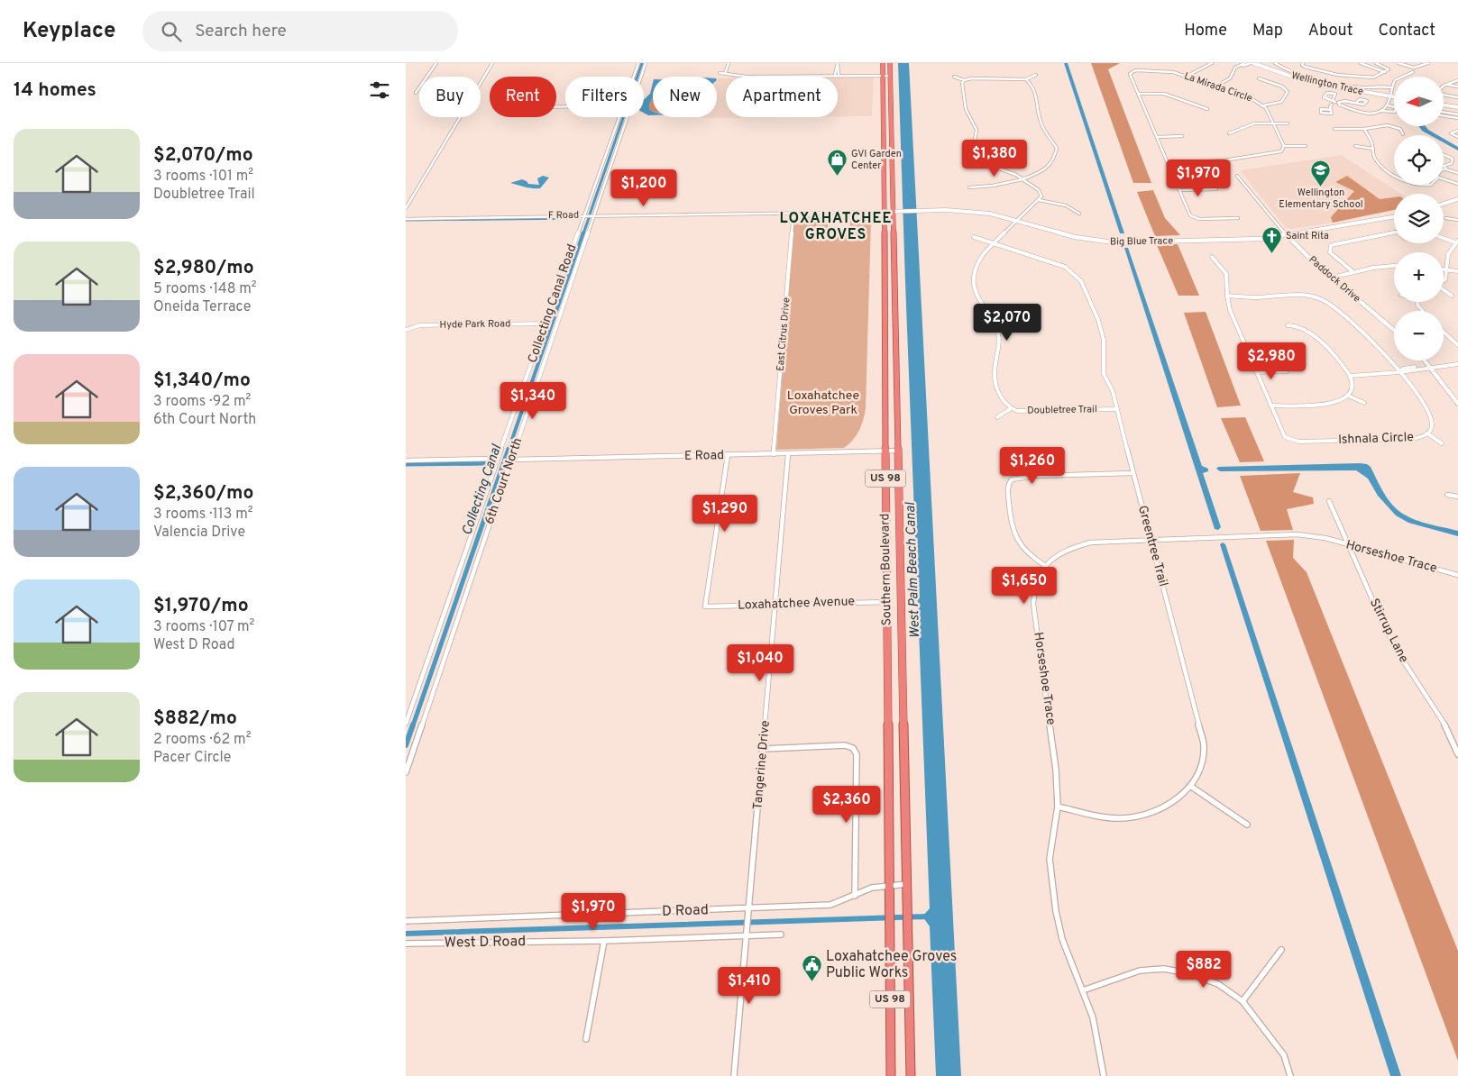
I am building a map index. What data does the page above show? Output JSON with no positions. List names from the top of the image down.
{
  "streets": {
    "highway": ["US 98", "Southern Boulevard"],
    "street": [
      "Wellington Trace",
      "La Mirada Circle",
      "F Road",
      "Big Blue Trace",
      "Paddock Drive",
      "Collecting Canal Road",
      "Hyde Park Road",
      "East Citrus Drive",
      "Doubletree Trail",
      "Ishnala Circle",
      "E Road",
      "6th Court North",
      "Greentree Trail",
      "Horseshoe Trace",
      "Loxahatchee Avenue",
      "Stirrup Lane",
      "Tangerine Drive",
      "D Road",
      "West D Road"
    ]
  },
  "crossings": [
    ["F Road", "Big Blue Trace"],
    ["F Road", "Collecting Canal Road"],
    ["F Road", "East Citrus Drive"],
    ["F Road", "6th Court North"],
    ["F Road", "Southern Boulevard"],
    ["Big Blue Trace", "Paddock Drive"],
    ["Big Blue Trace", "Doubletree Trail"],
    ["Big Blue Trace", "Southern Boulevard"],
    ["Collecting Canal Road", "Hyde Park Road"],
    ["East Citrus Drive", "E Road"],
    ["Doubletree Trail", "Greentree Trail"],
    ["E Road", "6th Court North"],
    ["E Road", "Southern Boulevard"],
    ["E Road", "Loxahatchee Avenue"],
    ["E Road", "Tangerine Drive"],
    ["Greentree Trail", "Horseshoe Trace"],
    ["Horseshoe Trace", "Stirrup Lane"],
    ["Southern Boulevard", "Loxahatchee Avenue"],
    ["Southern Boulevard", "D Road"],
    ["Loxahatchee Avenue", "Tangerine Drive"],
    ["Tangerine Drive", "D Road"],
    ["Tangerine Drive", "West D Road"]
  ],
  "districts": ["LOXAHATCHEE GROVES"],
  "water": ["Collecting Canal", "West Palm Beach Canal"],
  "parks": ["Loxahatchee Groves Park"],
  "places": {
    "shop": ["GVI Garden Center"],
    "school or university": ["Wellington Elementary School"],
    "church": ["Saint Rita"],
    "public building": ["Loxahatchee Groves Public Works"]
  },
  "north": "left",
  "page": {
    "header": "Keyplace",
    "search": "Search here",
    "nav": [
      "Home",
      "Map",
      "About",
      "Contact"
    ],
    "heading": "14 homes",
    "map_buttons": ["+", "−"],
    "chip": [
      "Buy",
      "Rent",
      "Filters",
      "New",
      "Apartment"
    ],
    "list": [
      {
        "name": "$2,070/mo",
        "note": "3 rooms · 101 m² · Doubletree Trail"
      },
      {
        "name": "$2,980/mo",
        "note": "5 rooms · 148 m² · Oneida Terrace"
      },
      {
        "name": "$1,340/mo",
        "note": "3 rooms · 92 m² · 6th Court North"
      },
      {
        "name": "$2,360/mo",
        "note": "3 rooms · 113 m² · Valencia Drive"
      },
      {
        "name": "$1,970/mo",
        "note": "3 rooms · 107 m² · West D Road"
      },
      {
        "name": "$882/mo",
        "note": "2 rooms · 62 m² · Pacer Circle"
      }
    ],
    "price": [
      "$1,380",
      "$1,970",
      "$1,200",
      "$2,070",
      "$2,980",
      "$1,340",
      "$1,260",
      "$1,290",
      "$1,650",
      "$1,040",
      "$2,360",
      "$1,970",
      "$882",
      "$1,410"
    ]
  }
}
